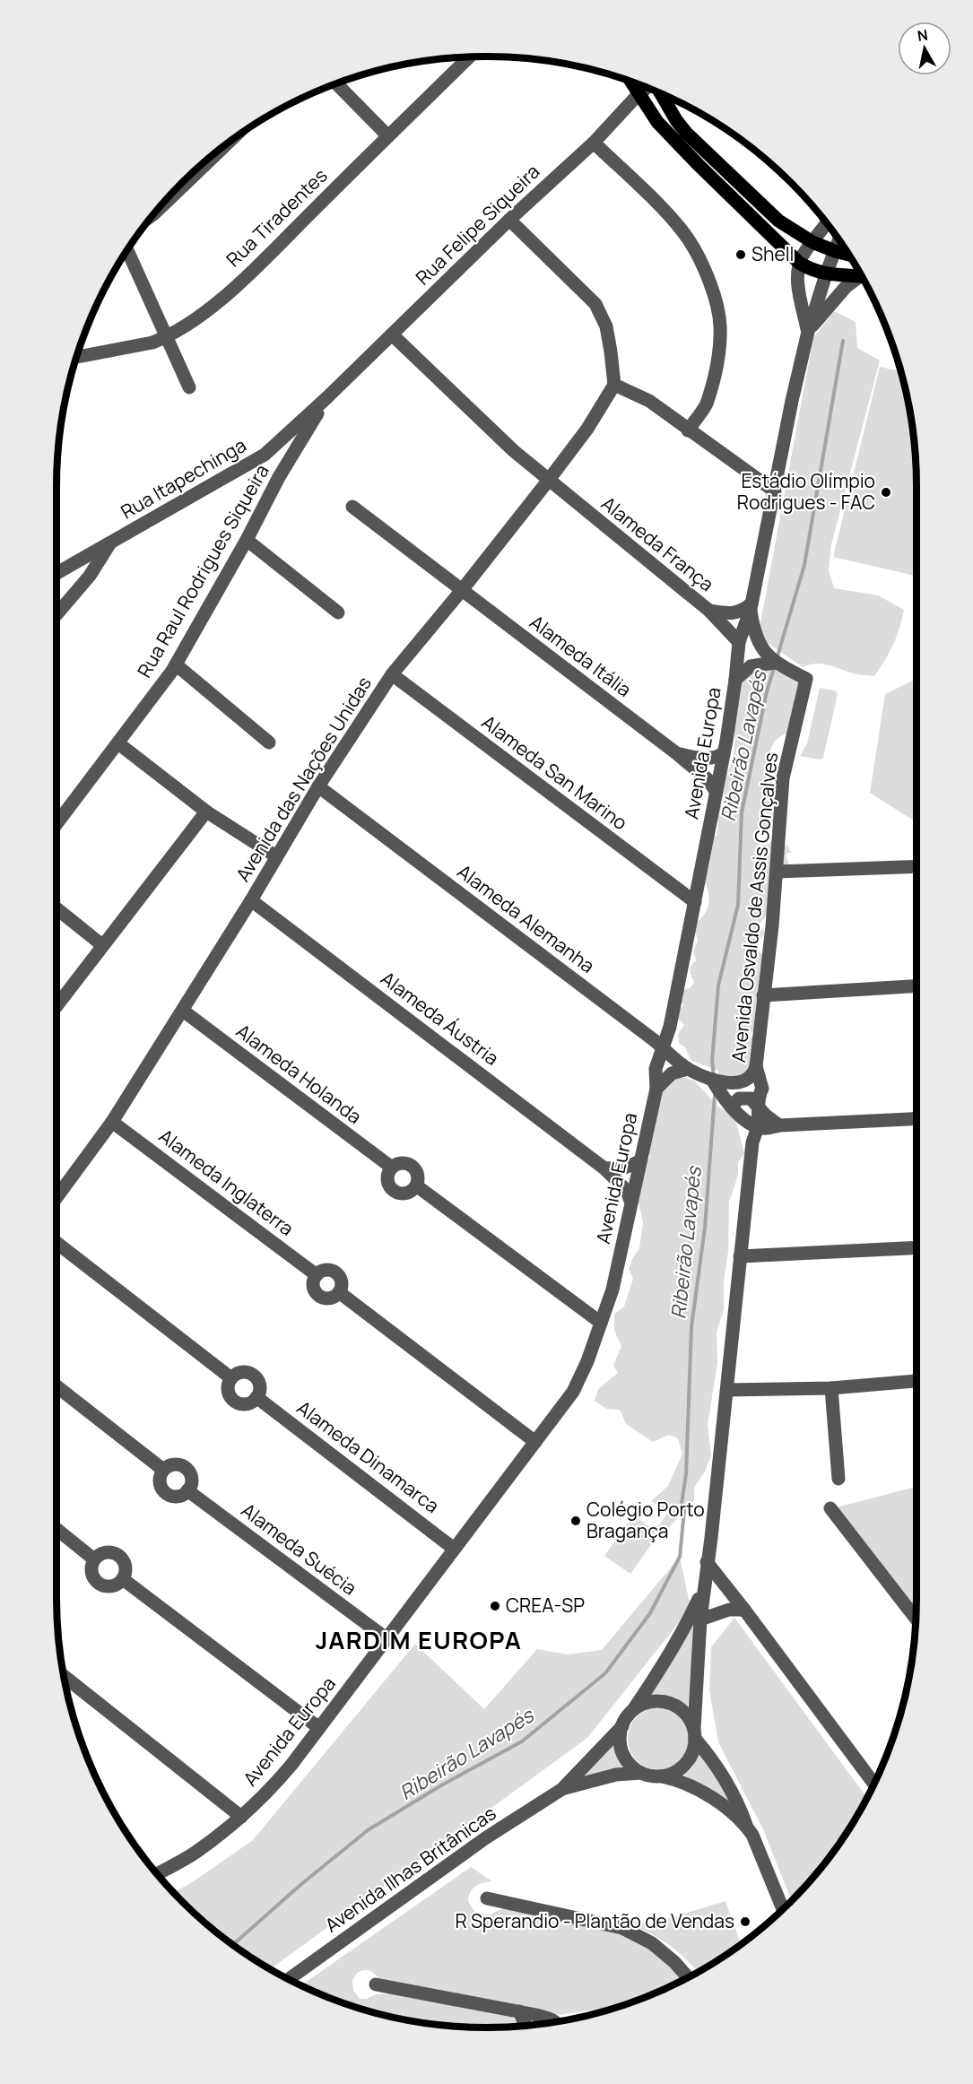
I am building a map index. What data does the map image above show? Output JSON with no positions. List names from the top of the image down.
{
  "streets": {
    "street": [
      "Rua Tiradentes",
      "Rua Felipe Siqueira",
      "Rua Itapechinga",
      "Alameda França",
      "Rua Raul Rodrigues Siqueira",
      "Alameda Itália",
      "Avenida Europa",
      "Alameda San Marino",
      "Avenida das Nações Unidas",
      "Avenida Osvaldo de Assis Gonçalves",
      "Alameda Alemanha",
      "Alameda Áustria",
      "Alameda Holanda",
      "Alameda Inglaterra",
      "Alameda Dinamarca",
      "Alameda Suécia",
      "Avenida Ilhas Britânicas"
    ]
  },
  "crossings": [
    ["Rua Felipe Siqueira", "Rua Itapechinga"],
    ["Rua Felipe Siqueira", "Alameda França"],
    ["Rua Felipe Siqueira", "Rua Raul Rodrigues Siqueira"],
    ["Rua Itapechinga", "Rua Raul Rodrigues Siqueira"],
    ["Alameda França", "Avenida Europa"],
    ["Alameda França", "Avenida das Nações Unidas"],
    ["Alameda Itália", "Avenida Europa"],
    ["Alameda Itália", "Avenida das Nações Unidas"],
    ["Avenida Europa", "Alameda San Marino"],
    ["Avenida Europa", "Alameda Alemanha"],
    ["Avenida Europa", "Alameda Áustria"],
    ["Avenida Europa", "Alameda Holanda"],
    ["Avenida Europa", "Alameda Inglaterra"],
    ["Avenida Europa", "Alameda Dinamarca"],
    ["Avenida Europa", "Alameda Suécia"],
    ["Alameda San Marino", "Avenida das Nações Unidas"],
    ["Avenida das Nações Unidas", "Alameda Alemanha"],
    ["Avenida das Nações Unidas", "Alameda Áustria"],
    ["Avenida das Nações Unidas", "Alameda Holanda"],
    ["Avenida das Nações Unidas", "Alameda Inglaterra"],
    ["Avenida Osvaldo de Assis Gonçalves", "Alameda Alemanha"],
    ["Avenida Osvaldo de Assis Gonçalves", "Avenida Ilhas Britânicas"]
  ],
  "districts": ["JARDIM EUROPA"],
  "water": ["Ribeirão Lavapés"],
  "places": [
    "Shell",
    "Estádio Olímpio Rodrigues - FAC",
    "Colégio Porto Bragança",
    "CREA-SP",
    "R Sperandio - Plantão de Vendas"
  ],
  "north": "top"
}
